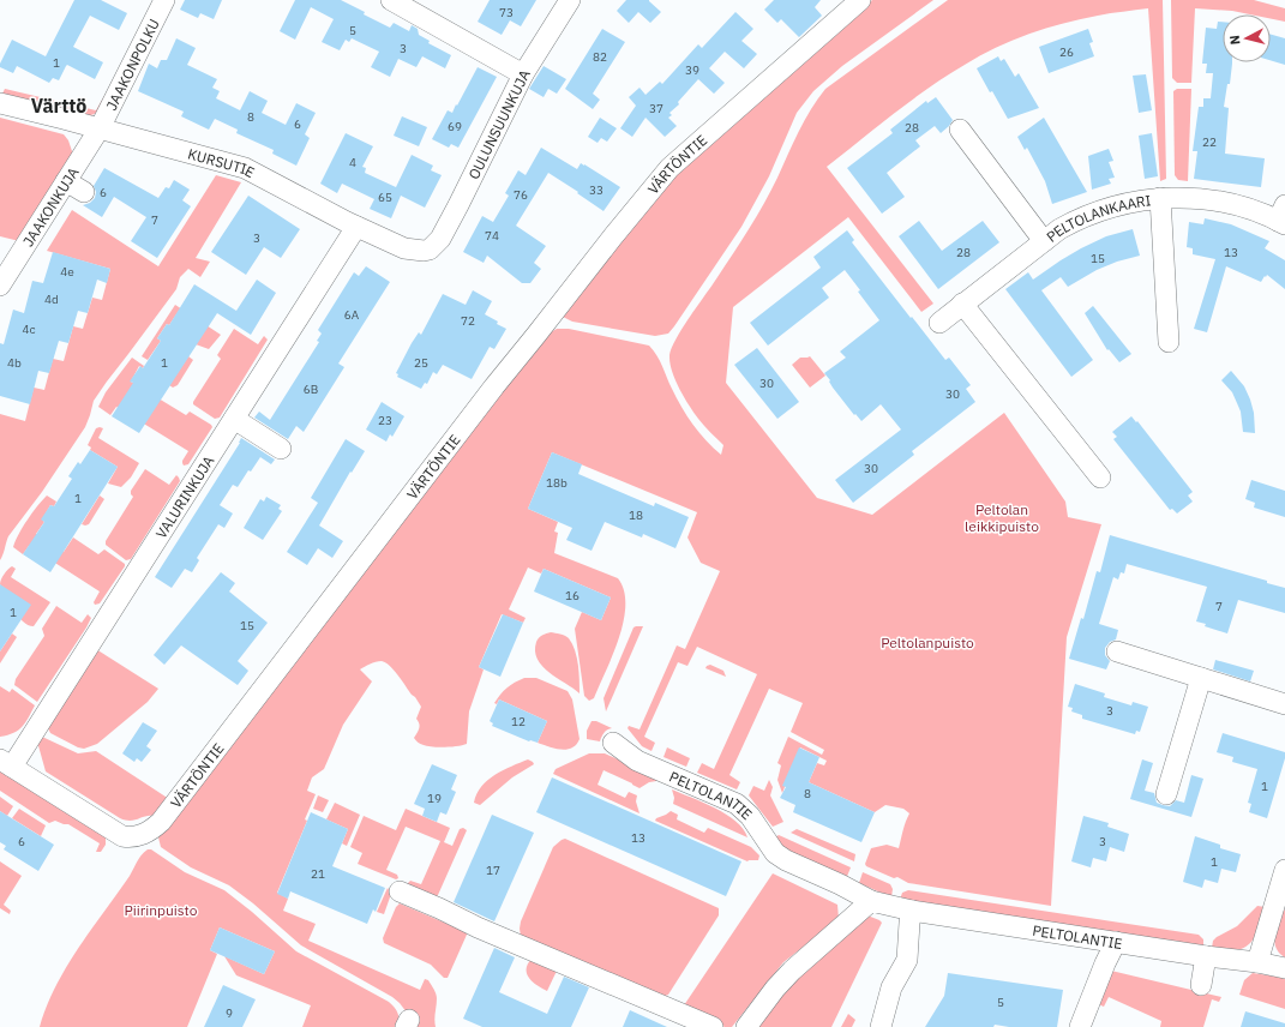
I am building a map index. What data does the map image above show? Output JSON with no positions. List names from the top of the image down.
{
  "streets": {
    "street": [
      "JAAKONPOLKU",
      "OULUNSUUNKUJA",
      "KURSUTIE",
      "VÄRTÖNTIE",
      "JAAKONKUJA",
      "PELTOLANKAARI",
      "VALURINKUJA",
      "PELTOLANTIE"
    ]
  },
  "crossings": [
    ["JAAKONPOLKU", "KURSUTIE"],
    ["JAAKONPOLKU", "JAAKONKUJA"],
    ["OULUNSUUNKUJA", "KURSUTIE"],
    ["KURSUTIE", "JAAKONKUJA"],
    ["KURSUTIE", "VALURINKUJA"],
    ["VÄRTÖNTIE", "VALURINKUJA"]
  ],
  "districts": ["Värttö"],
  "parks": ["Peltolan leikkipuisto", "Peltolanpuisto", "Piirinpuisto"],
  "house_numbers": [
    "73",
    "5",
    "3",
    "26",
    "82",
    "1",
    "39",
    "37",
    "8",
    "6",
    "69",
    "28",
    "22",
    "4",
    "33",
    "6",
    "76",
    "65",
    "7",
    "74",
    "3",
    "28",
    "13",
    "15",
    "4e",
    "4d",
    "6A",
    "72",
    "4c",
    "4b",
    "1",
    "25",
    "30",
    "6B",
    "30",
    "23",
    "30",
    "18b",
    "1",
    "18",
    "16",
    "7",
    "1",
    "15",
    "3",
    "12",
    "1",
    "8",
    "19",
    "13",
    "6",
    "3",
    "1",
    "17",
    "21",
    "5",
    "9"
  ],
  "north": "left"
}
